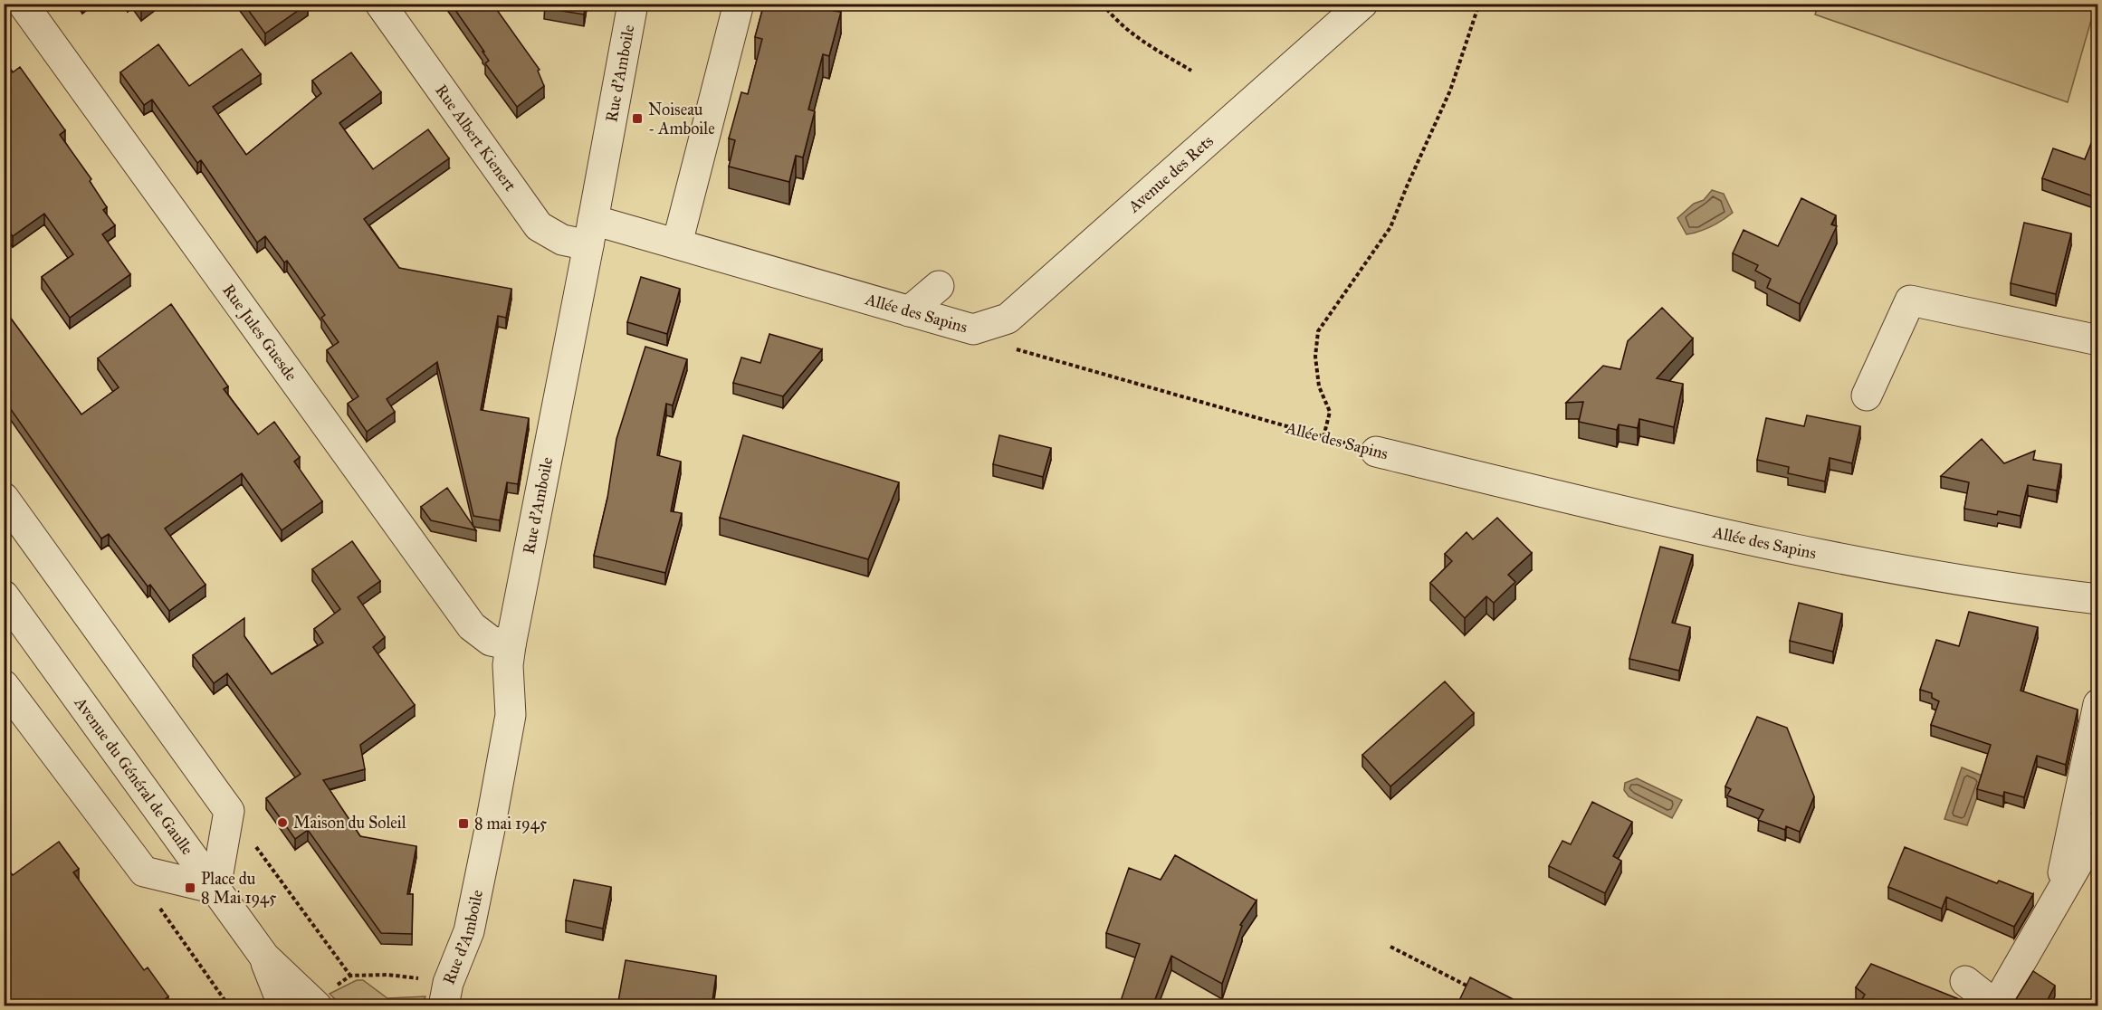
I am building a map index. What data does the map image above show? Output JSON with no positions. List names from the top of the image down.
{
  "streets": {
    "street": [
      "Rue d'Amboile",
      "Rue Albert Kienert",
      "Avenue des Rets",
      "Allée des Sapins",
      "Rue Jules Guesde",
      "Avenue du Général de Gaulle"
    ]
  },
  "crossings": [
    ["Rue d'Amboile", "Rue Albert Kienert"],
    ["Rue d'Amboile", "Allée des Sapins"],
    ["Rue d'Amboile", "Rue Jules Guesde"],
    ["Rue Albert Kienert", "Allée des Sapins"],
    ["Avenue des Rets", "Allée des Sapins"]
  ],
  "places": {
    "transit": ["Noiseau - Amboile", "8 mai 1945", "Place du 8 Mai 1945"],
    "other": ["Maison du Soleil"]
  }
}
